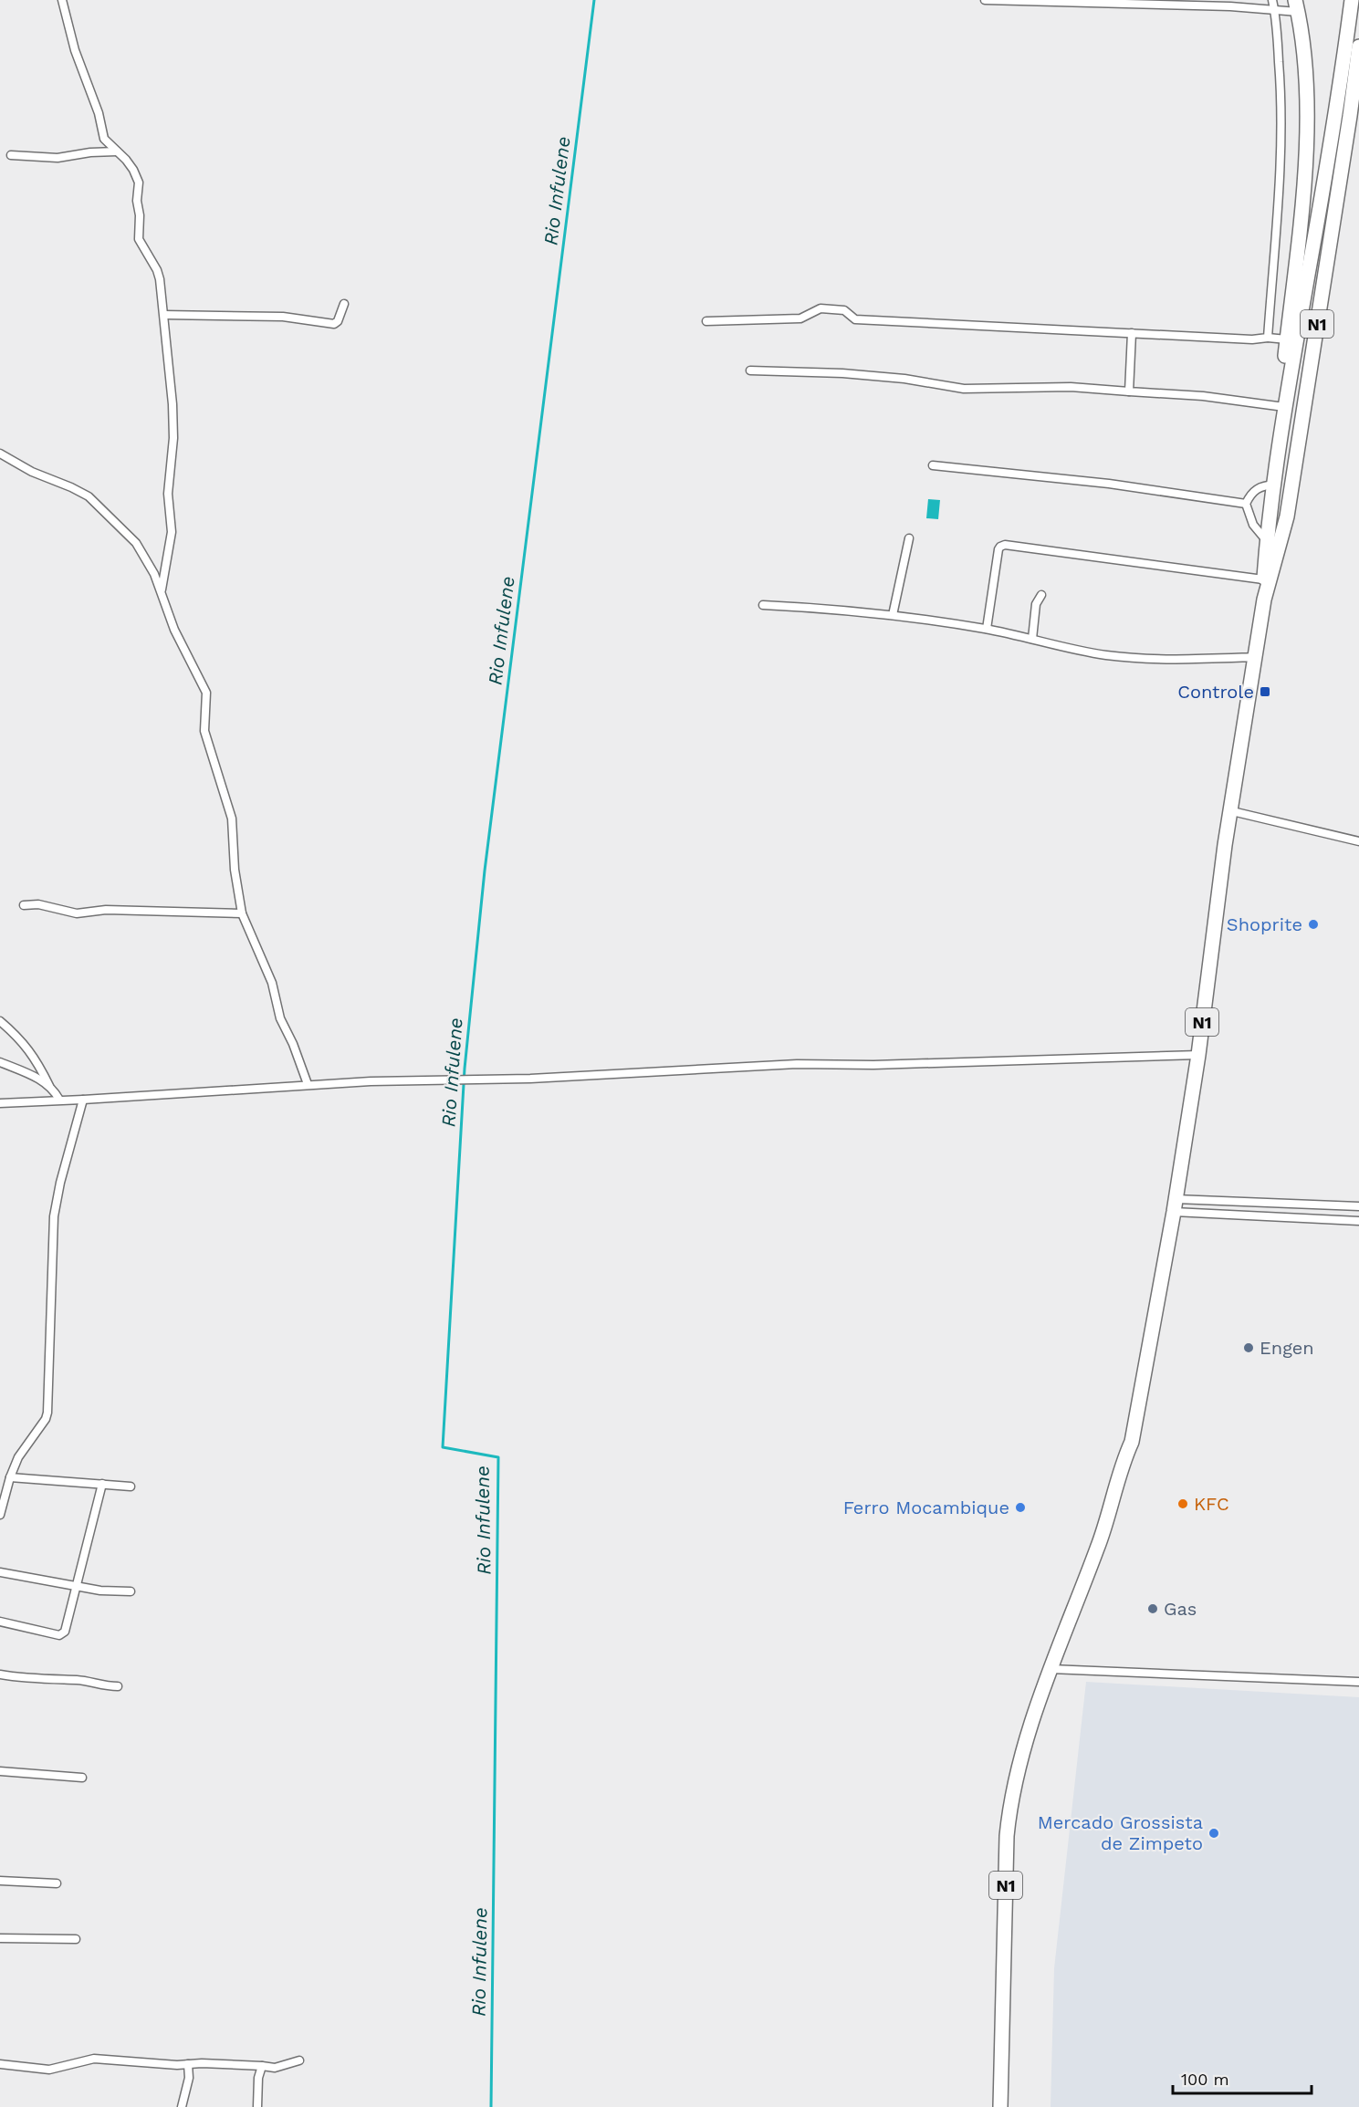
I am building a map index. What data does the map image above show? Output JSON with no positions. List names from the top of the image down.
{
  "streets": {
    "highway": ["N1"]
  },
  "water": ["Rio Infulene"],
  "places": {
    "transit": ["Controle"],
    "other": [
      "Shoprite",
      "Engen",
      "KFC",
      "Ferro Mocambique",
      "Gas",
      "Mercado Grossista de Zimpeto"
    ]
  },
  "scale_bar": "100 m"
}
